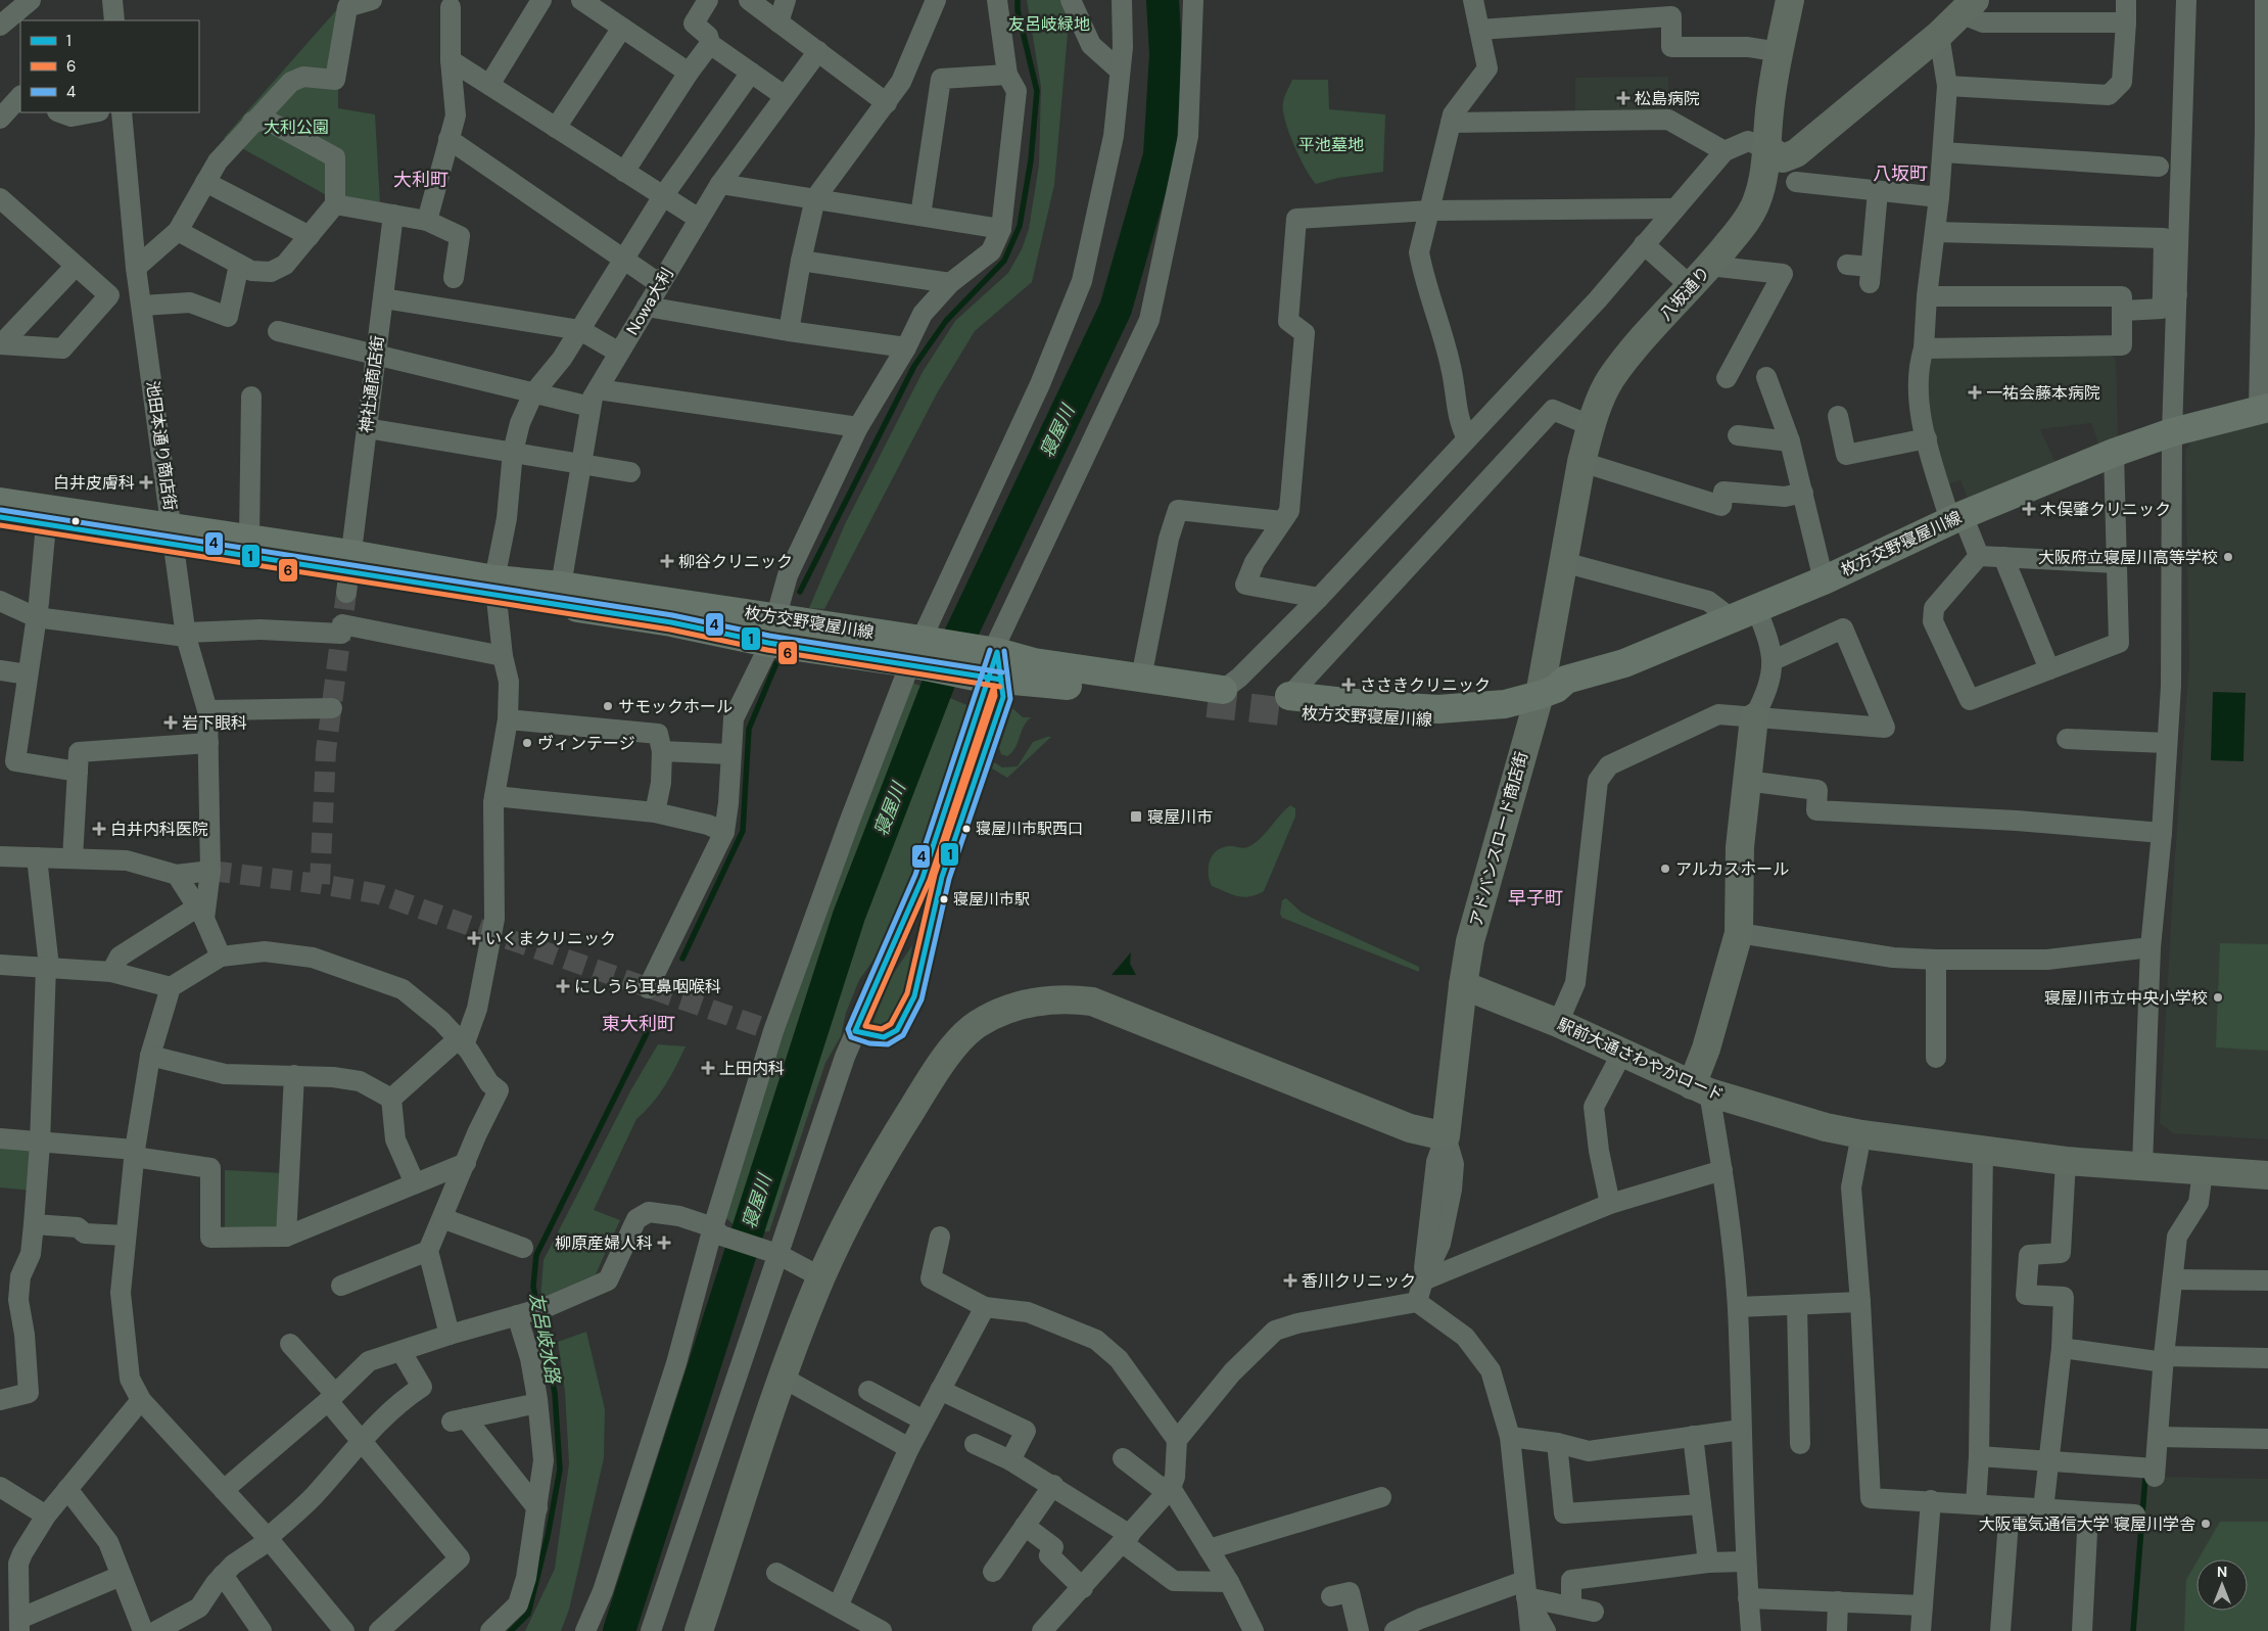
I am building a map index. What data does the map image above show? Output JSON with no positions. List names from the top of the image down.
{
  "streets": {
    "main road": ["枚方交野寝屋川線"],
    "street": [
      "八坂通り",
      "Nowa大利",
      "神社通商店街",
      "池田本通り商店街",
      "アドバンスロード商店街",
      "駅前大通さわやかロード"
    ]
  },
  "crossings": [
    ["八坂通り", "枚方交野寝屋川線"],
    ["八坂通り", "アドバンスロード商店街"],
    ["Nowa大利", "枚方交野寝屋川線"],
    ["神社通商店街", "枚方交野寝屋川線"],
    ["池田本通り商店街", "枚方交野寝屋川線"],
    ["枚方交野寝屋川線", "アドバンスロード商店街"],
    ["アドバンスロード商店街", "駅前大通さわやかロード"]
  ],
  "districts": [
    "八坂町",
    "大利町",
    "早子町",
    "東大利町"
  ],
  "water": ["寝屋川", "友呂岐水路"],
  "parks": ["友呂岐緑地", "大利公園", "平池墓地"],
  "places": {
    "health": [
      "松島病院",
      "一祐会藤本病院",
      "白井皮膚科",
      "木俣肇クリニック",
      "柳谷クリニック",
      "ささきクリニック",
      "岩下眼科",
      "白井内科医院",
      "いくまクリニック",
      "にしうら耳鼻咽喉科",
      "上田内科",
      "柳原産婦人科",
      "香川クリニック"
    ],
    "other": [
      "大阪府立寝屋川高等学校",
      "サモックホール",
      "ヴィンテージ",
      "寝屋川市駅西口",
      "アルカスホール",
      "寝屋川市駅",
      "寝屋川市立中央小学校",
      "大阪電気通信大学 寝屋川学舎"
    ],
    "transit": ["寝屋川市"]
  },
  "lines": ["transit line 4", "transit line 1", "transit line 6"],
  "legend": ["1", "6", "4"],
  "north": "top"
}
